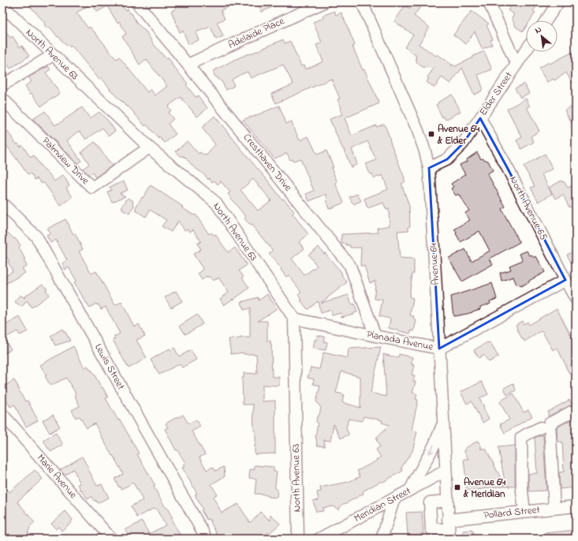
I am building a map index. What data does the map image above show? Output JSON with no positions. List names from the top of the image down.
{
  "streets": {
    "street": [
      "Adelaide Place",
      "North Avenue 63",
      "Elder Street",
      "Palmview Drive",
      "Cresthaven Drive",
      "North Avenue 65",
      "Avenue 64",
      "Planada Avenue",
      "Lewis Street",
      "Marie Avenue",
      "Meridian Street",
      "Pollard Street"
    ]
  },
  "crossings": [
    ["Adelaide Place", "Cresthaven Drive"],
    ["North Avenue 63", "Palmview Drive"],
    ["North Avenue 63", "Planada Avenue"],
    ["Elder Street", "North Avenue 65"],
    ["Elder Street", "Avenue 64"],
    ["Cresthaven Drive", "Planada Avenue"],
    ["North Avenue 65", "Planada Avenue"],
    ["Avenue 64", "Planada Avenue"],
    ["Avenue 64", "Meridian Street"],
    ["Avenue 64", "Pollard Street"]
  ],
  "places": {
    "transit": ["Avenue 64 & Elder", "Avenue 64 & Meridian"]
  },
  "north": "top left"
}
